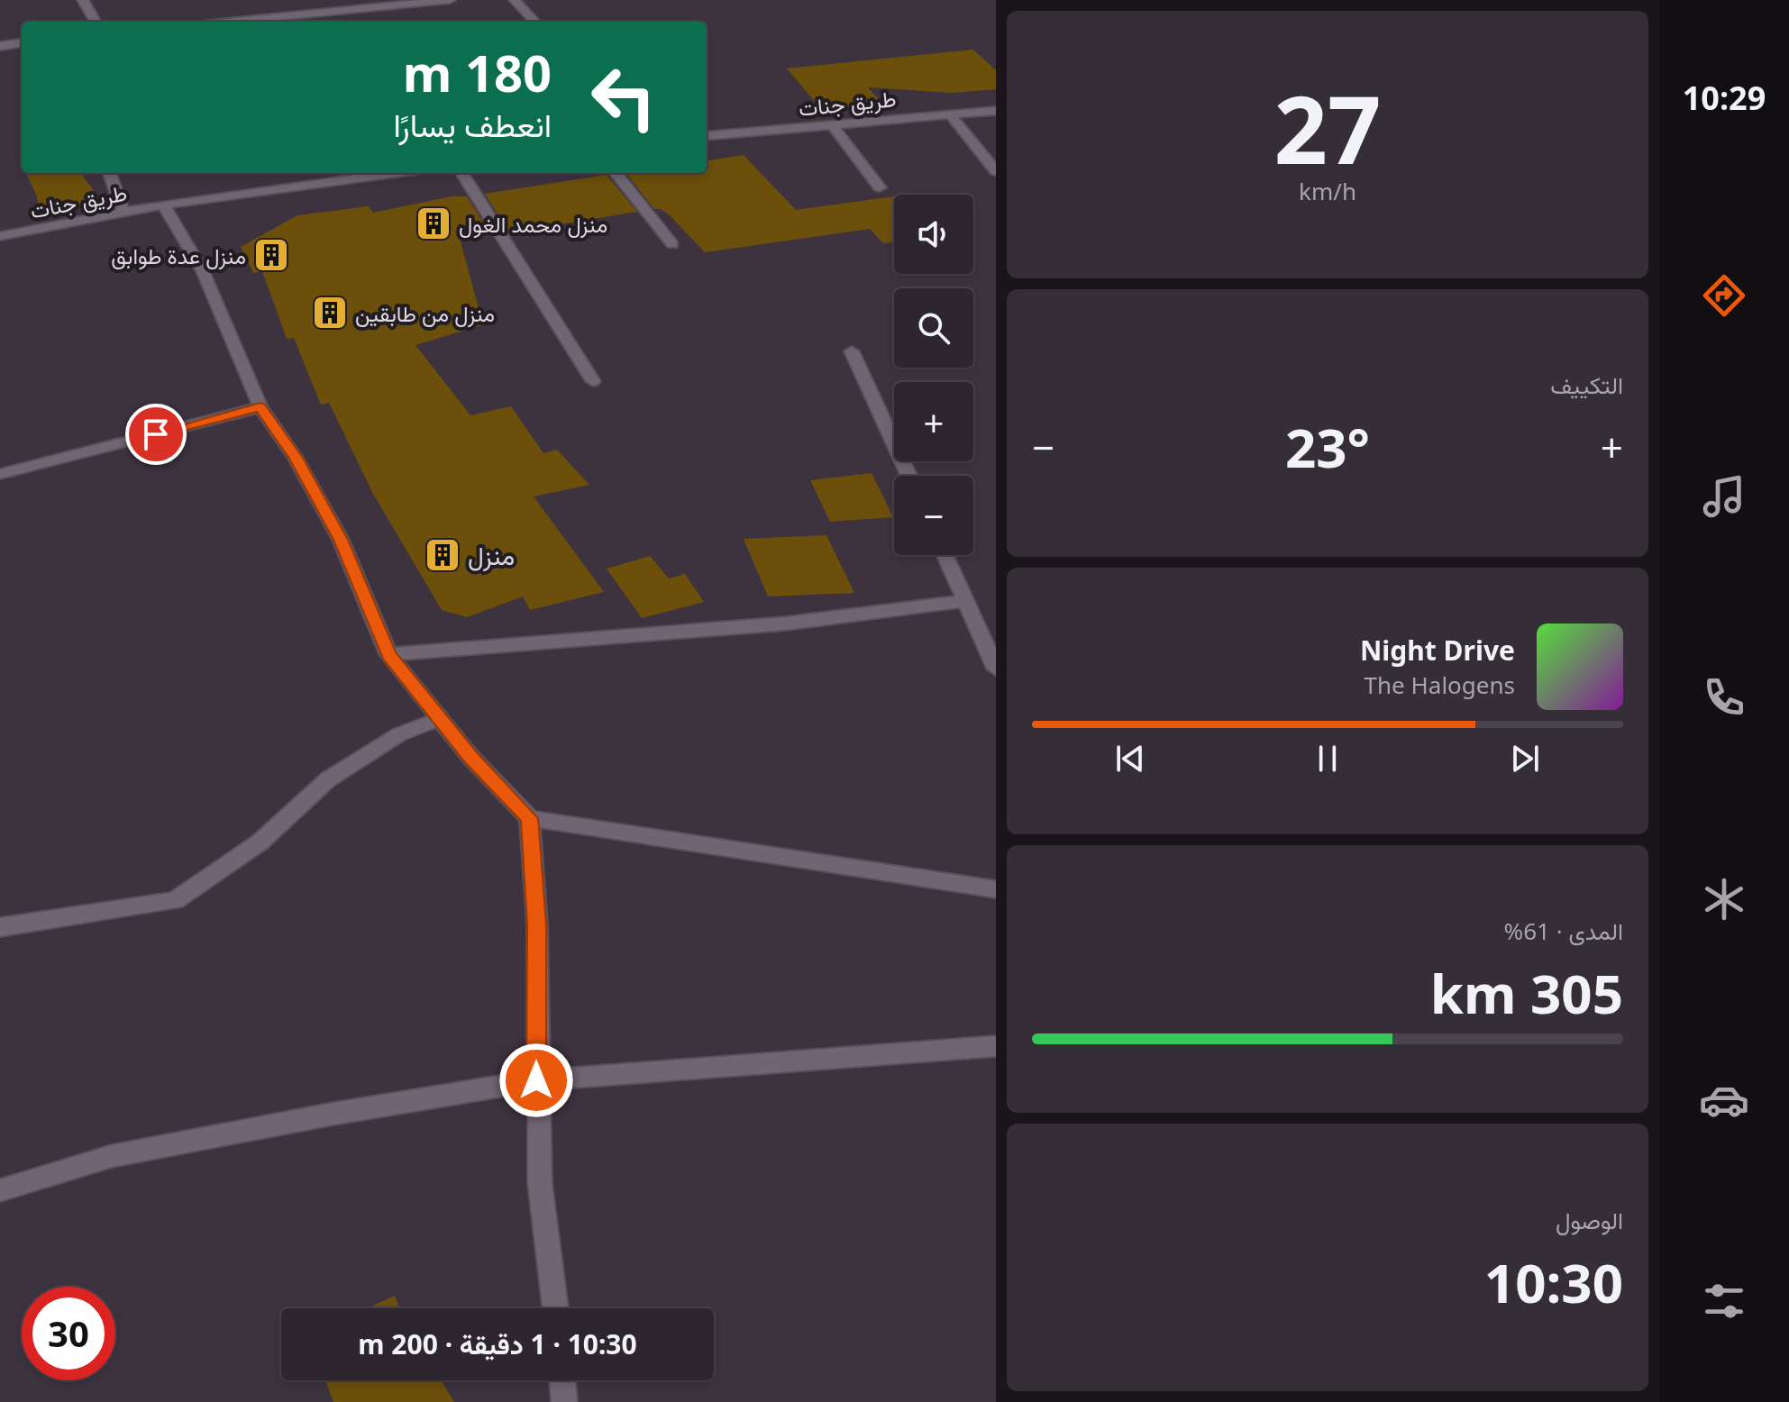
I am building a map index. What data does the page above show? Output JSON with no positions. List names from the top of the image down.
{
  "streets": {
    "street": ["طريق جنات"]
  },
  "places": {
    "building": [
      "منزل محمد الغول",
      "منزل عدة طوابق",
      "منزل من طابقين",
      "منزل"
    ]
  },
  "page": {
    "tabs": "10:29",
    "tile": [
      ["27", "km/h"],
      "التكييف",
      ["المدى · 61%", "305 km"],
      ["الوصول", "10:30"]
    ],
    "turn": ["180 m", "انعطف يسارًا"],
    "map_buttons": ["+", "−"],
    "heat": ["−", "23°", "+"],
    "song": ["Night Drive", "The Halogens"],
    "limit": "30",
    "trip": "10:30 · 1 دقيقة · 200 m"
  }
}
